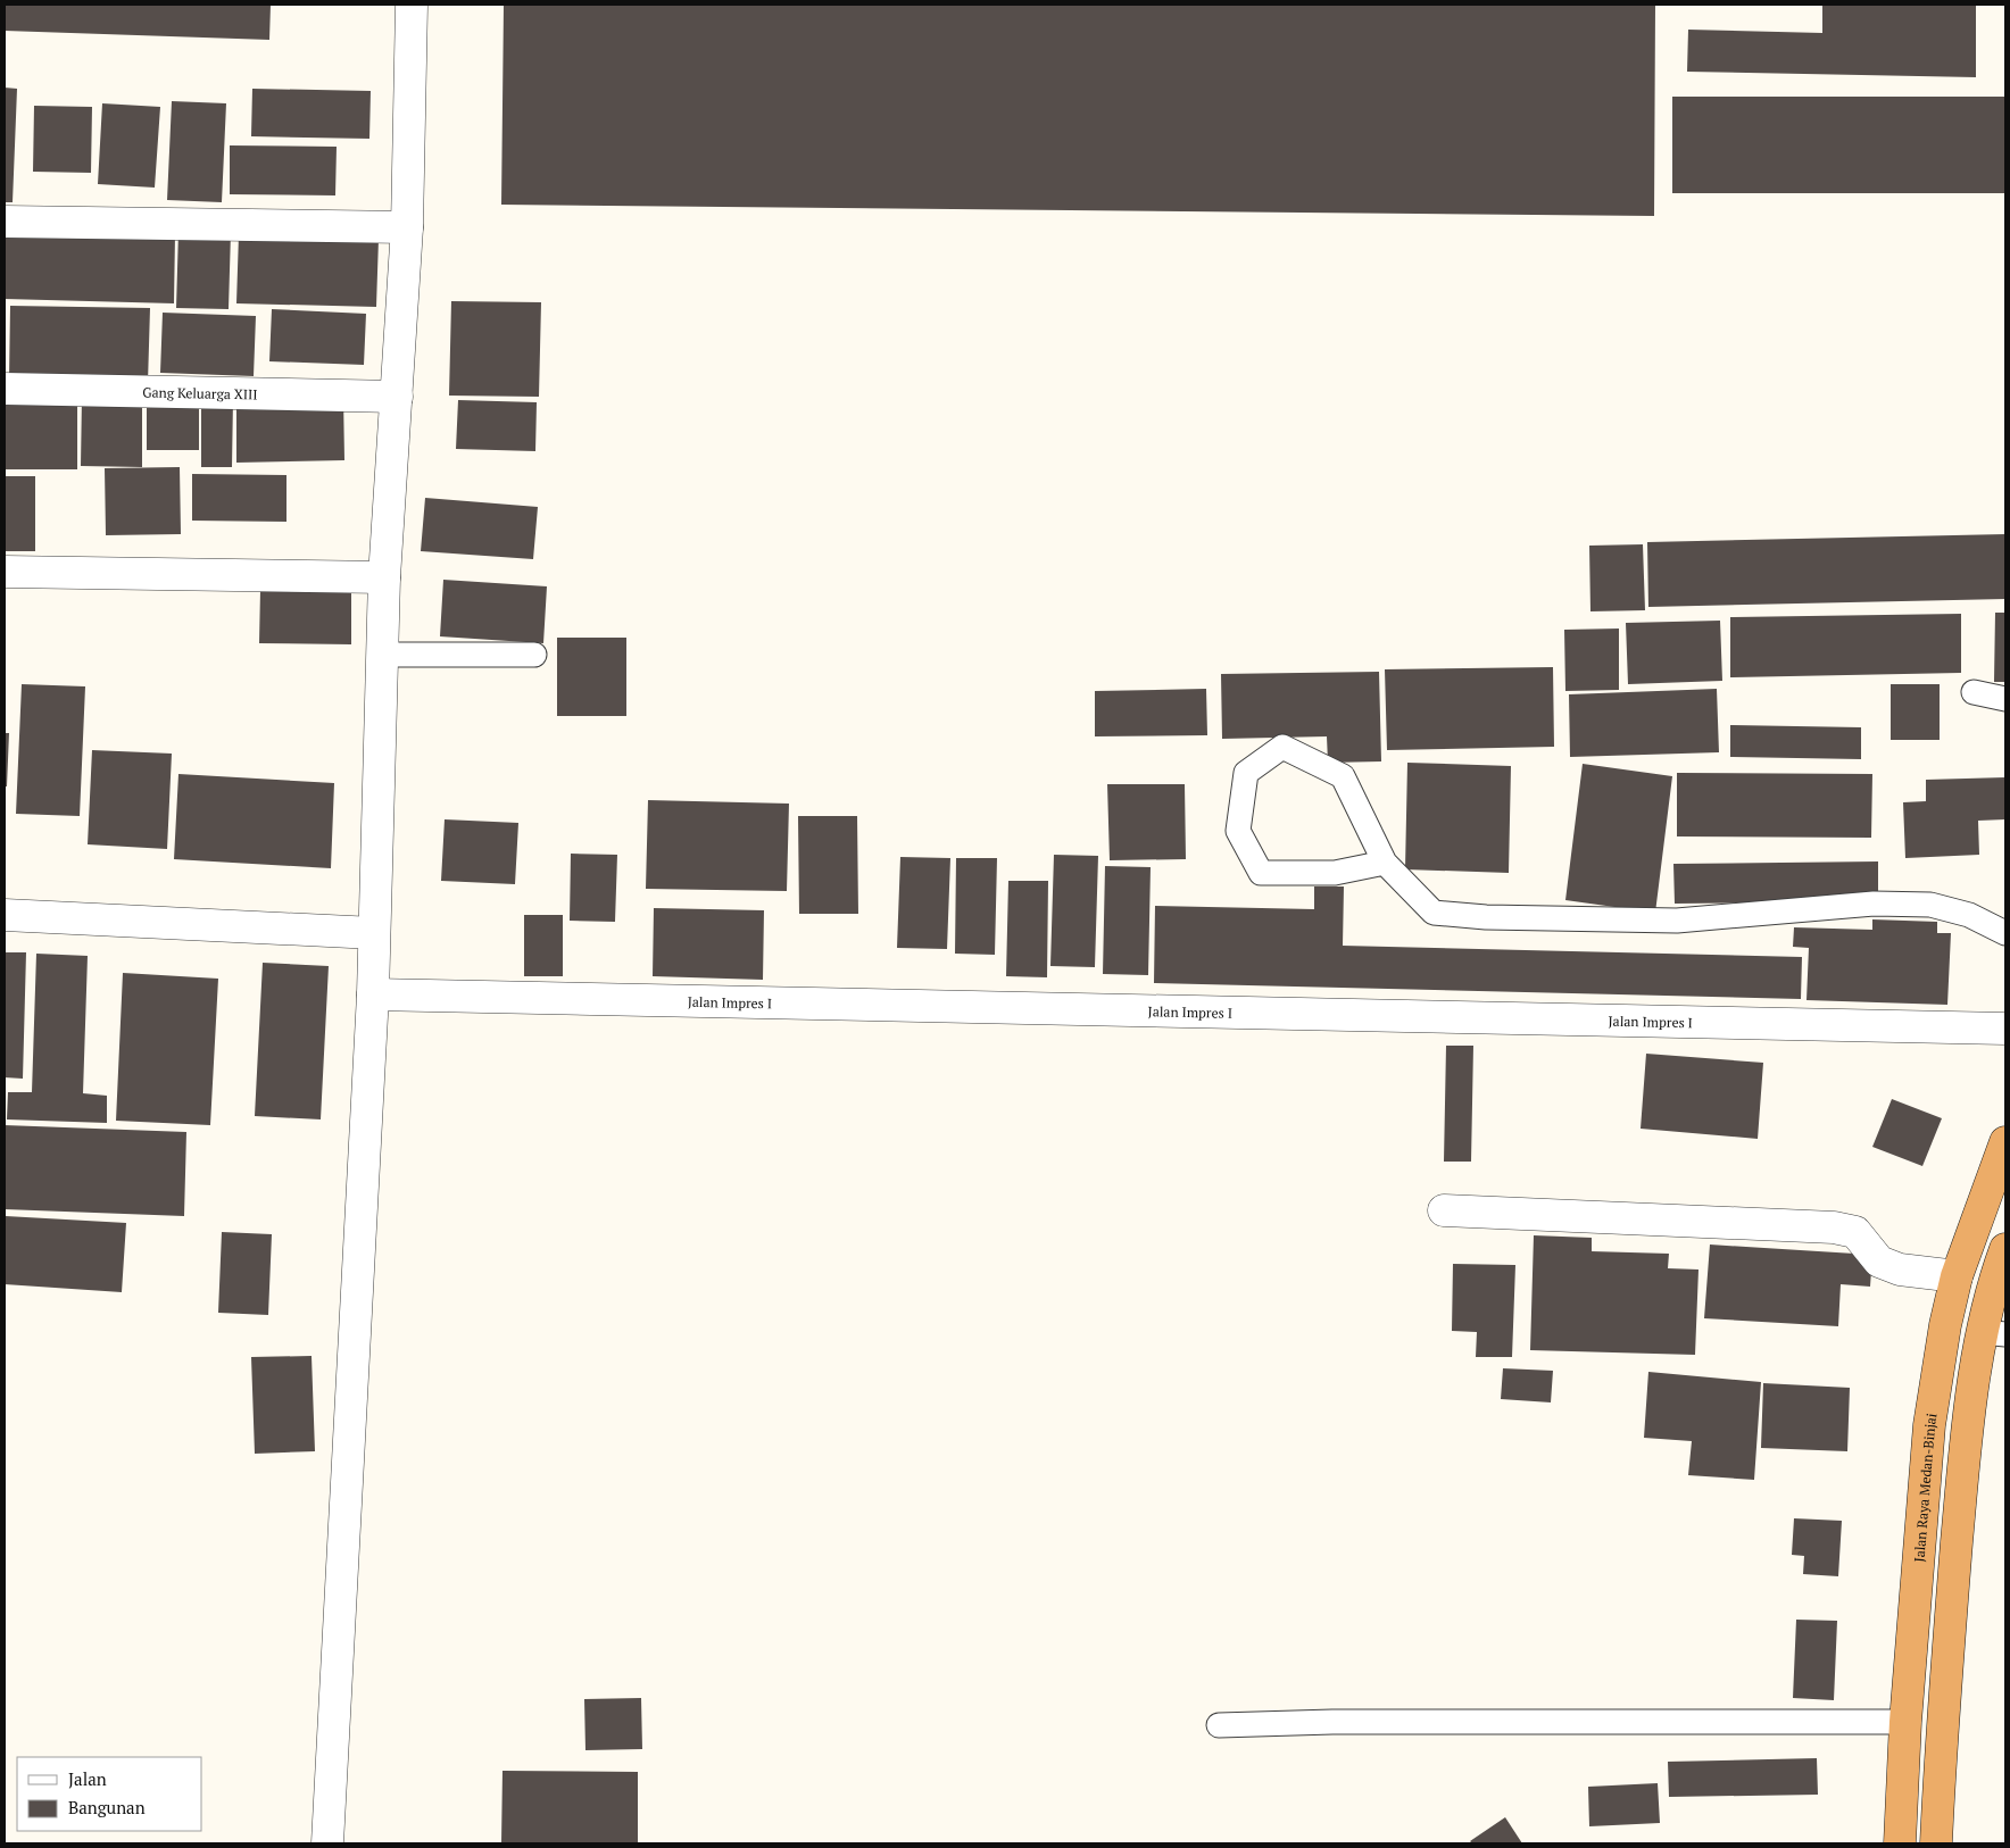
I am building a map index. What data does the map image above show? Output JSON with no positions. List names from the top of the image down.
{
  "streets": {
    "highway": ["Jalan Raya Medan-Binjai"],
    "street": ["Gang Keluarga XIII", "Jalan Impres I"]
  },
  "legend": ["Jalan", "Bangunan"]
}
